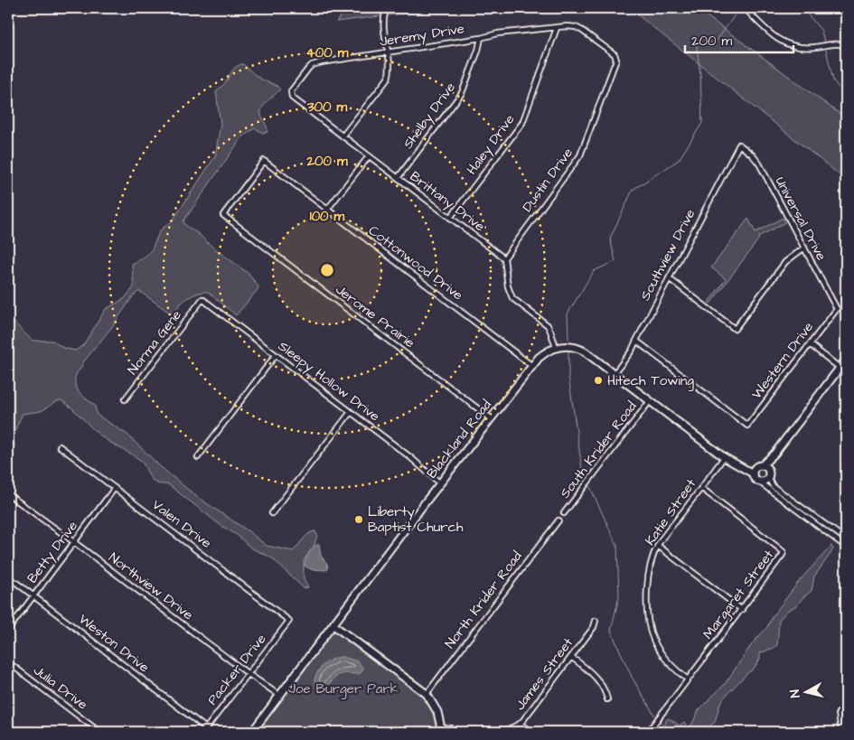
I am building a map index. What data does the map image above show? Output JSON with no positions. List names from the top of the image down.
{
  "streets": {
    "street": [
      "Jeremy Drive",
      "Shelby Drive",
      "Haley Drive",
      "Dustin Drive",
      "Brittany Drive",
      "Universal Drive",
      "Southview Drive",
      "Cottonwood Drive",
      "Jerome Prairie",
      "Norma Gene",
      "Western Drive",
      "Sleepy Hollow Drive",
      "Blackland Road",
      "South Krider Road",
      "Katie Street",
      "Valen Drive",
      "Betty Drive",
      "Northview Drive",
      "Margaret Street",
      "North Krider Road",
      "Weston Drive",
      "Packer Drive",
      "James Street",
      "Julia Drive"
    ]
  },
  "crossings": [
    ["Jeremy Drive", "Shelby Drive"],
    ["Jeremy Drive", "Haley Drive"],
    ["Jeremy Drive", "Dustin Drive"],
    ["Jeremy Drive", "Brittany Drive"],
    ["Shelby Drive", "Brittany Drive"],
    ["Haley Drive", "Brittany Drive"],
    ["Dustin Drive", "Brittany Drive"],
    ["Universal Drive", "Southview Drive"],
    ["Universal Drive", "Western Drive"],
    ["Southview Drive", "Western Drive"],
    ["Cottonwood Drive", "Jerome Prairie"],
    ["Cottonwood Drive", "Blackland Road"],
    ["Jerome Prairie", "Blackland Road"],
    ["Norma Gene", "Sleepy Hollow Drive"],
    ["Sleepy Hollow Drive", "Blackland Road"],
    ["Blackland Road", "Northview Drive"],
    ["Katie Street", "Margaret Street"],
    ["Valen Drive", "Betty Drive"],
    ["Valen Drive", "Packer Drive"],
    ["Betty Drive", "Northview Drive"],
    ["Betty Drive", "Weston Drive"],
    ["Northview Drive", "Packer Drive"],
    ["Weston Drive", "Packer Drive"]
  ],
  "parks": ["Joe Burger Park"],
  "places": ["Hitech Towing", "Liberty Baptist Church"],
  "scale_bar": "200 m",
  "north": "left",
  "rings": [
    "400 m",
    "300 m",
    "200 m",
    "100 m"
  ]
}
